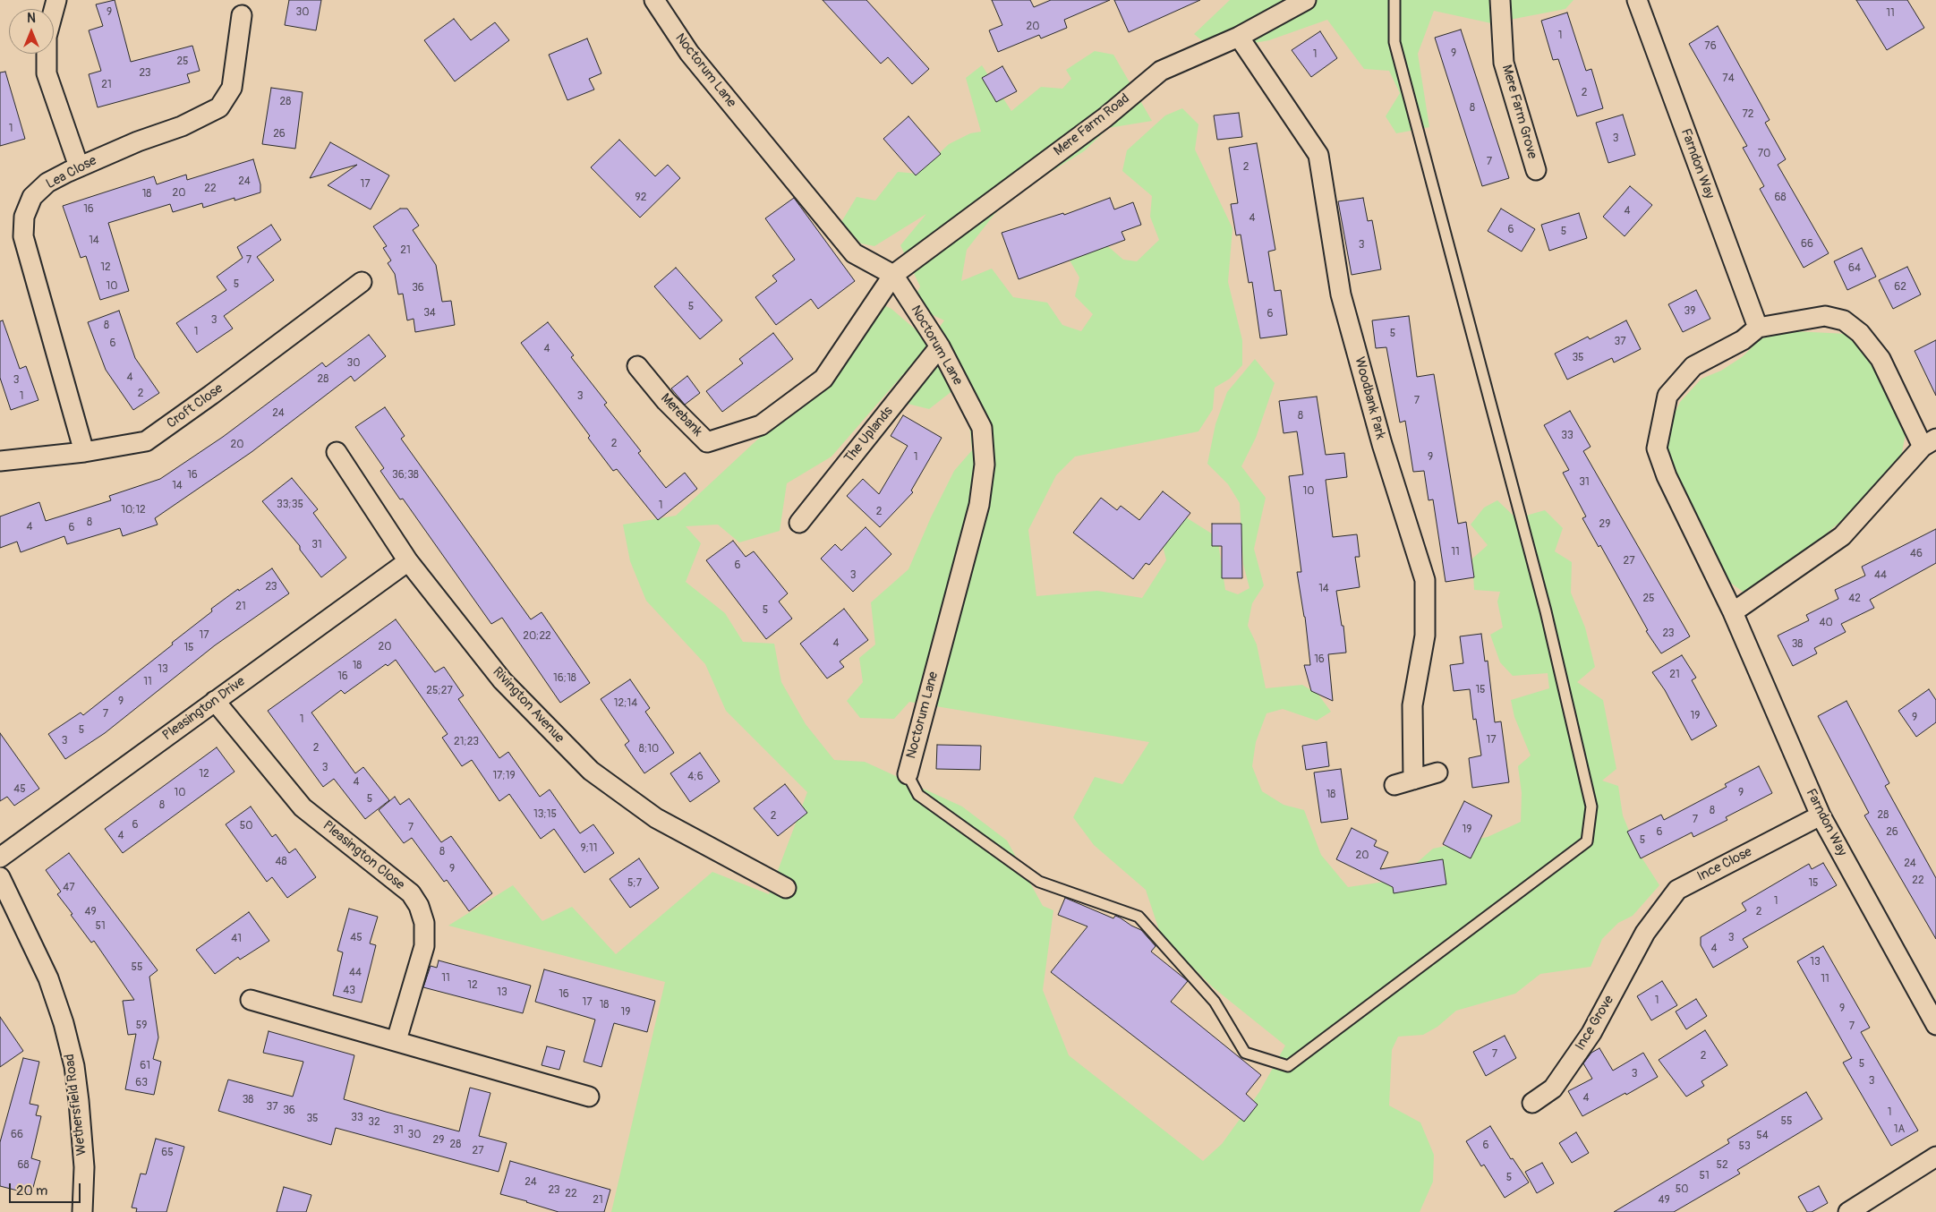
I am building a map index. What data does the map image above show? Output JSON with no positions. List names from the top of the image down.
{
  "streets": {
    "street": [
      "Noctorum Lane",
      "Mere Farm Grove",
      "Mere Farm Road",
      "Farndon Way",
      "Lea Close",
      "Woodbank Park",
      "Croft Close",
      "Merebank",
      "The Uplands",
      "Rivington Avenue",
      "Pleasington Drive",
      "Pleasington Close",
      "Ince Close",
      "Ince Grove",
      "Wethersfield Road"
    ]
  },
  "crossings": [
    ["Noctorum Lane", "Mere Farm Road"],
    ["Noctorum Lane", "The Uplands"],
    ["Mere Farm Road", "Woodbank Park"],
    ["Mere Farm Road", "Merebank"],
    ["Farndon Way", "Ince Close"],
    ["Lea Close", "Croft Close"],
    ["Rivington Avenue", "Pleasington Drive"],
    ["Pleasington Drive", "Pleasington Close"],
    ["Ince Close", "Ince Grove"]
  ],
  "house_numbers": [
    "9",
    "30",
    "11",
    "20",
    "1",
    "76",
    "9",
    "1",
    "25",
    "23",
    "74",
    "21",
    "2",
    "28",
    "8",
    "72",
    "1",
    "26",
    "3",
    "70",
    "7",
    "2",
    "24",
    "17",
    "22",
    "20",
    "18",
    "92",
    "68",
    "16",
    "4",
    "4",
    "6",
    "5",
    "14",
    "66",
    "3",
    "21",
    "7",
    "12",
    "64",
    "5",
    "10",
    "62",
    "36",
    "5",
    "39",
    "34",
    "6",
    "3",
    "8",
    "1",
    "5",
    "37",
    "6",
    "4",
    "35",
    "30",
    "4",
    "28",
    "3",
    "2",
    "1",
    "3",
    "7",
    "24",
    "8",
    "33",
    "2",
    "20",
    "1",
    "9",
    "16",
    "36;38",
    "31",
    "14",
    "10",
    "33;35",
    "1",
    "10;12",
    "2",
    "8",
    "29",
    "4",
    "6",
    "31",
    "11",
    "46",
    "27",
    "6",
    "3",
    "44",
    "23",
    "14",
    "25",
    "42",
    "21",
    "5",
    "40",
    "23",
    "17",
    "20;22",
    "4",
    "38",
    "20",
    "15",
    "16",
    "18",
    "13",
    "21",
    "16",
    "16;18",
    "11",
    "15",
    "25;27",
    "9",
    "12;14",
    "7",
    "19",
    "9",
    "1",
    "5",
    "17",
    "3",
    "21;23",
    "2",
    "8;10",
    "3",
    "12",
    "17;19",
    "4;6",
    "4",
    "45",
    "10",
    "9",
    "18",
    "5",
    "8",
    "8",
    "13;15",
    "28",
    "2",
    "7",
    "6",
    "50",
    "7",
    "19",
    "6",
    "26",
    "4",
    "5",
    "9;11",
    "8",
    "20",
    "48",
    "24",
    "9",
    "22",
    "5;7",
    "15",
    "47",
    "1",
    "49",
    "2",
    "51",
    "45",
    "3",
    "41",
    "4",
    "13",
    "55",
    "44",
    "11",
    "11",
    "12",
    "43",
    "13",
    "16",
    "1",
    "17",
    "18",
    "9",
    "19",
    "59",
    "7",
    "7",
    "2",
    "5",
    "61",
    "3",
    "3",
    "63",
    "4",
    "38",
    "37",
    "36",
    "1",
    "33",
    "35",
    "55",
    "32",
    "1A",
    "31",
    "66",
    "30",
    "54",
    "29",
    "28",
    "6",
    "53",
    "27",
    "65",
    "68",
    "52",
    "51",
    "5",
    "24",
    "50",
    "23",
    "22",
    "21",
    "49"
  ],
  "scale_bar": "20 m",
  "north": "top"
}
